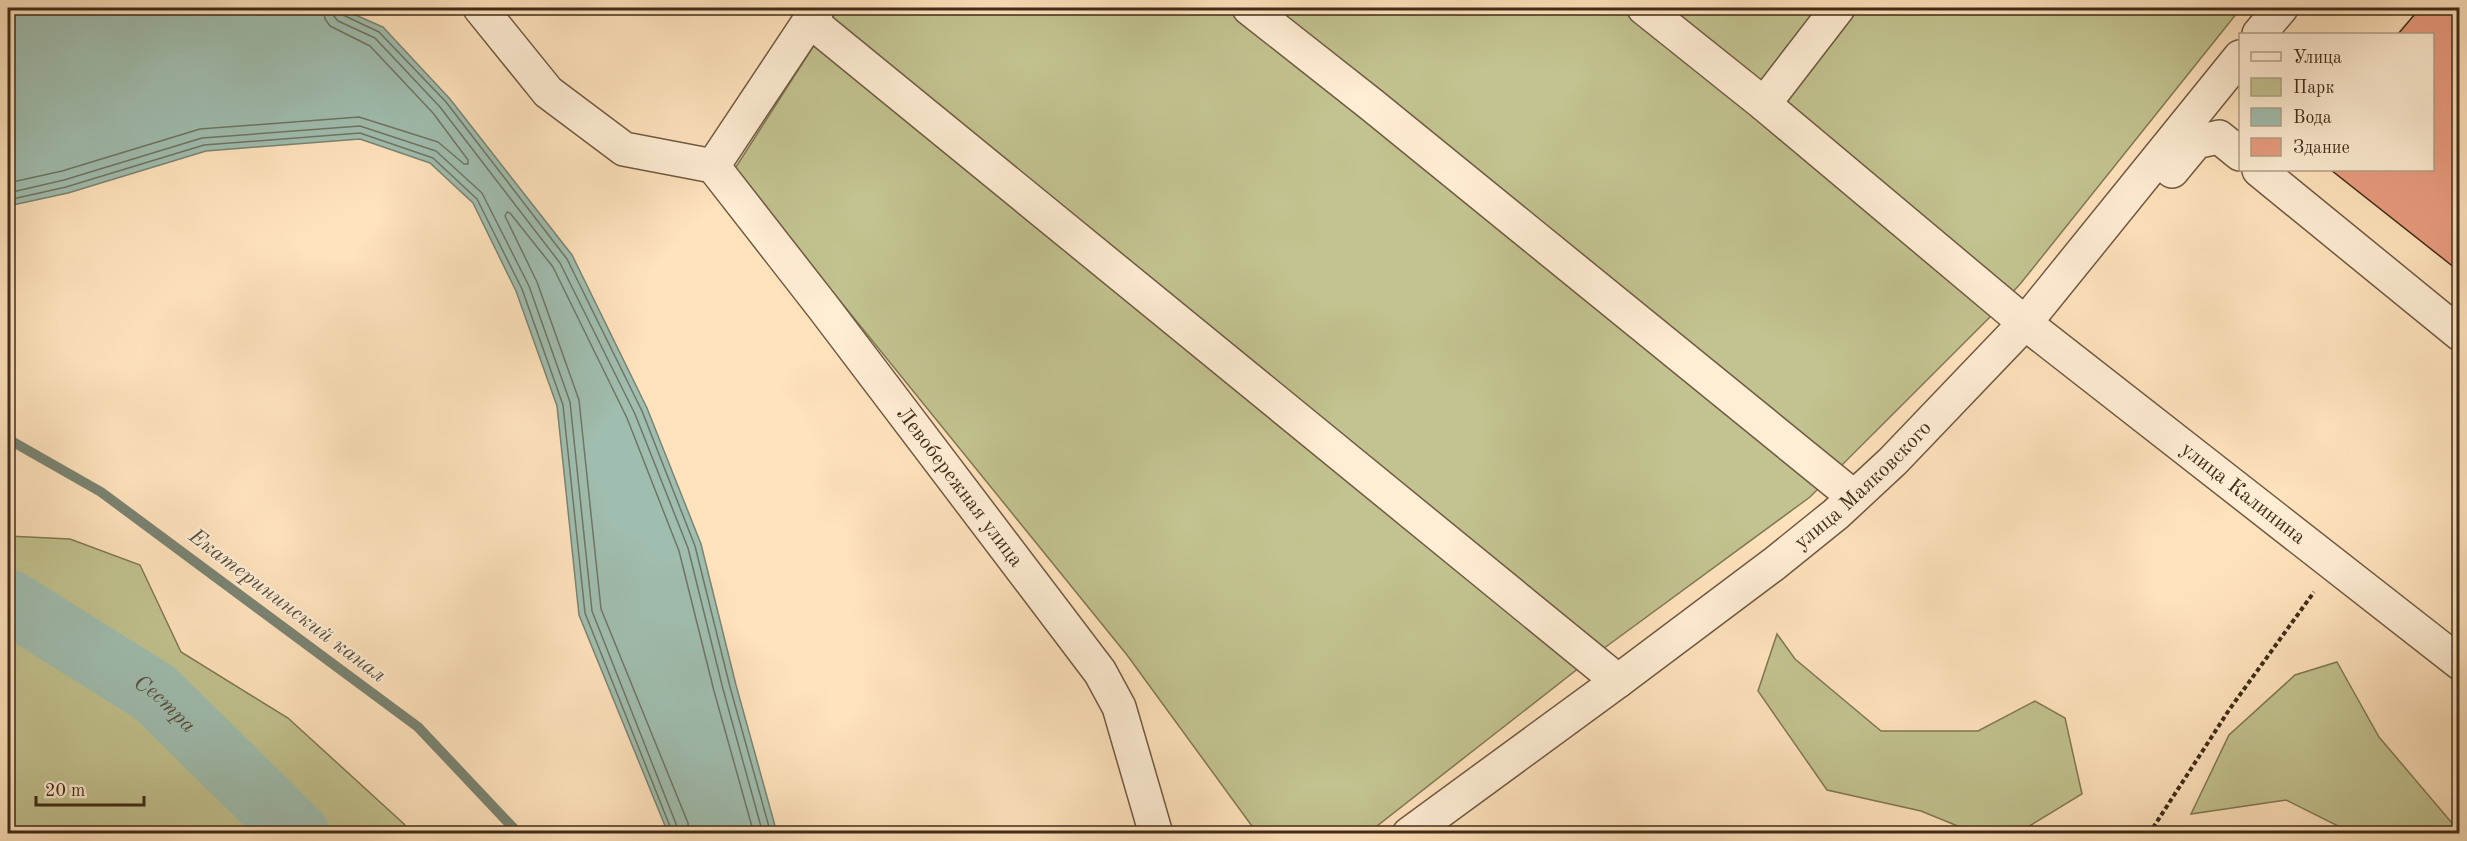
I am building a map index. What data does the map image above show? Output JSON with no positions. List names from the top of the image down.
{
  "streets": {
    "street": ["улица Маяковского", "Левобережная улица", "улица Калинина"]
  },
  "crossings": [
    ["улица Маяковского", "улица Калинина"]
  ],
  "water": ["Екатерининский канал", "Сестра"],
  "legend": [
    "Улица",
    "Парк",
    "Вода",
    "Здание"
  ],
  "scale_bar": "20 m"
}
